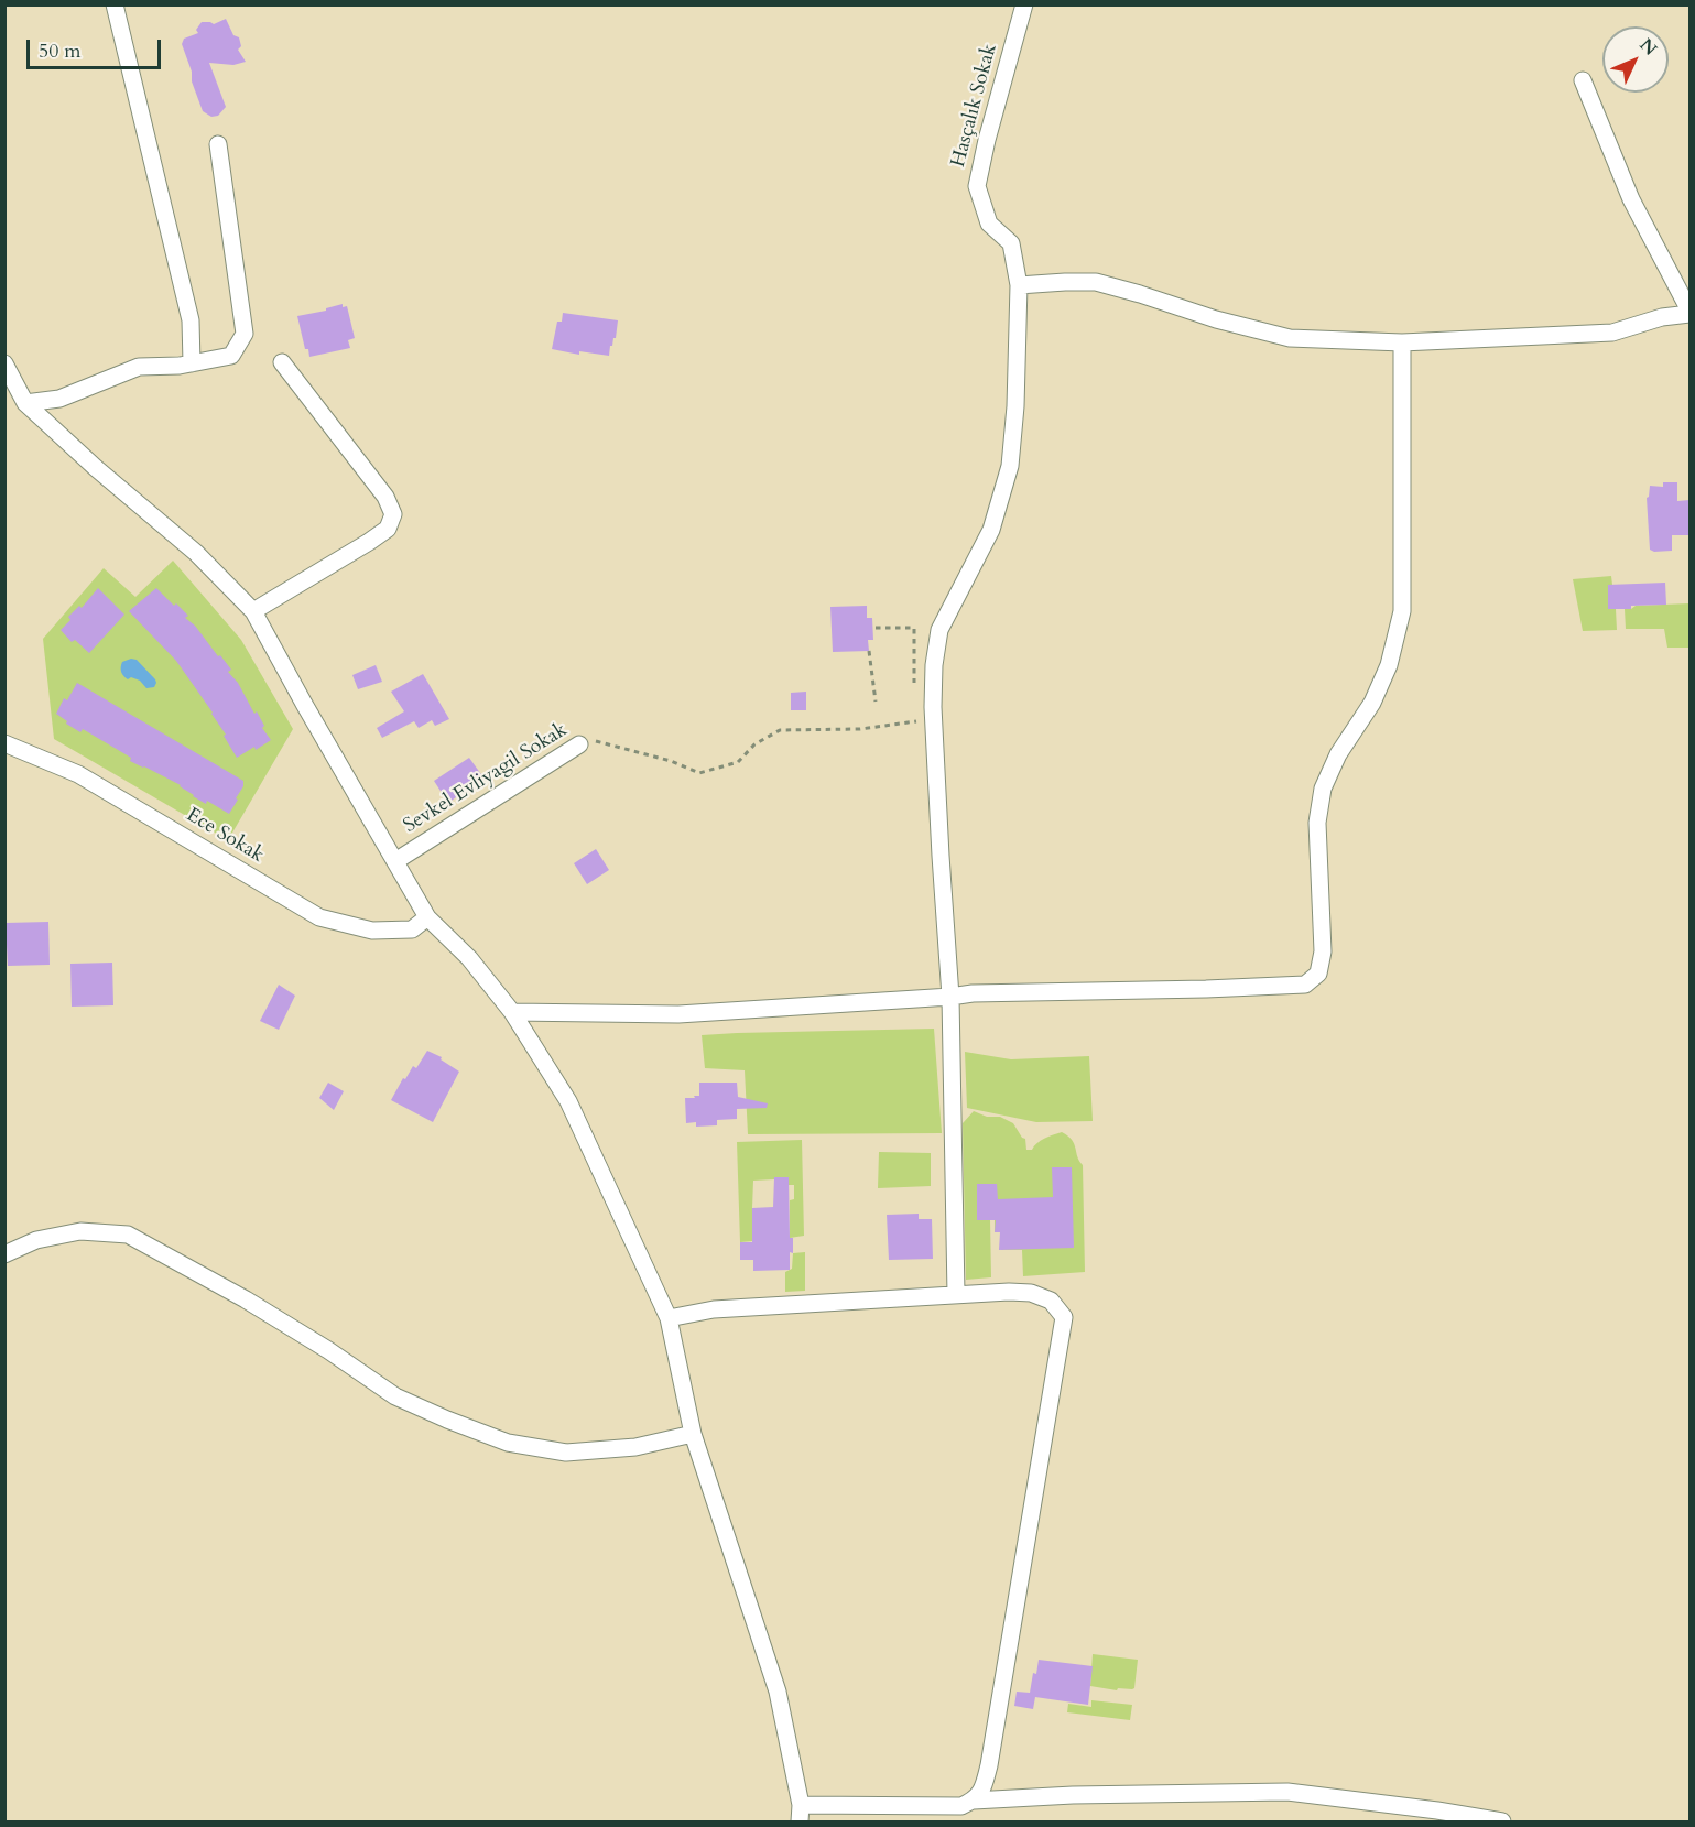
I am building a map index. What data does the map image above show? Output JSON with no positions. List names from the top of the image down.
{
  "streets": {
    "street": ["Hasçalık Sokak", "Sevkel Evliyagil Sokak", "Ece Sokak"]
  },
  "scale_bar": "50 m",
  "north": "top right"
}
